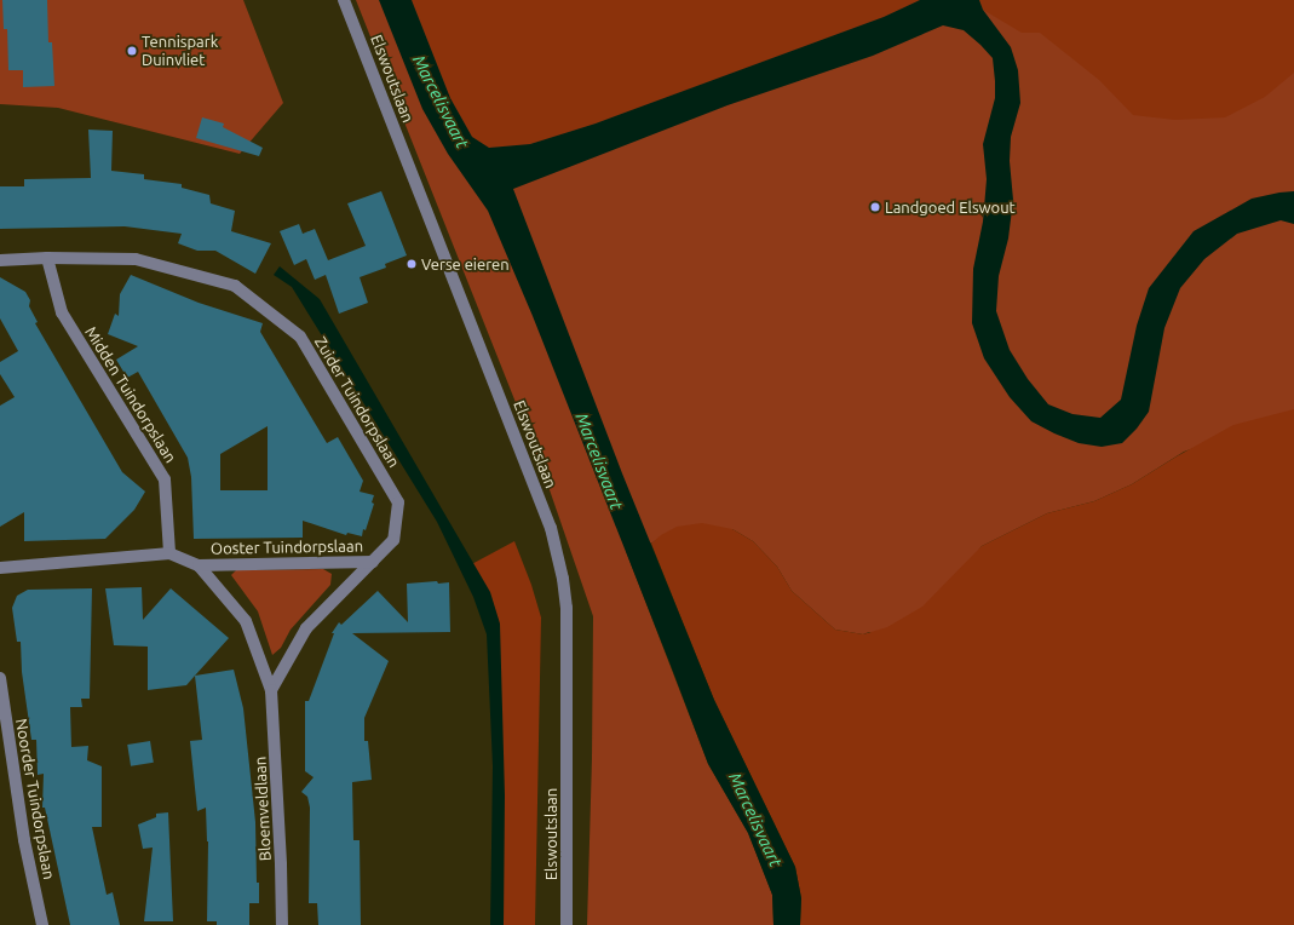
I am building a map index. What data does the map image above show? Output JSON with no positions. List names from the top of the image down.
{
  "streets": {
    "street": [
      "Elswoutslaan",
      "Midden Tuindorpslaan",
      "Zuider Tuindorpslaan",
      "Ooster Tuindorpslaan",
      "Noorder Tuindorpslaan",
      "Bloemveldlaan"
    ]
  },
  "crossings": [
    ["Midden Tuindorpslaan", "Zuider Tuindorpslaan"],
    ["Midden Tuindorpslaan", "Ooster Tuindorpslaan"],
    ["Zuider Tuindorpslaan", "Ooster Tuindorpslaan"],
    ["Ooster Tuindorpslaan", "Bloemveldlaan"]
  ],
  "water": ["Marcelisvaart"],
  "places": ["Tennispark Duinvliet", "Landgoed Elswout", "Verse eieren"]
}
